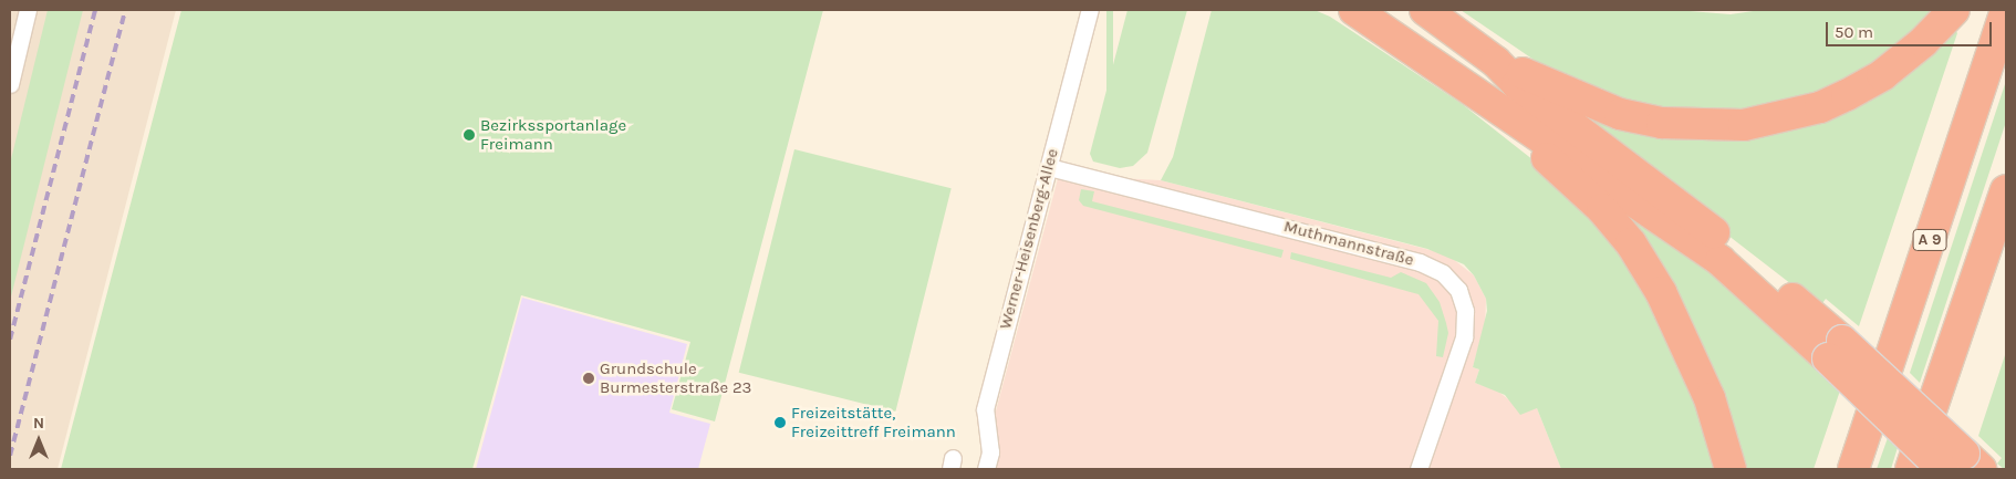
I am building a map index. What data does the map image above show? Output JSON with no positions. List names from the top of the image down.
{
  "streets": {
    "highway": ["A 9"],
    "street": ["Werner-Heisenberg-Allee", "Muthmannstraße"]
  },
  "crossings": [
    ["Werner-Heisenberg-Allee", "Muthmannstraße"]
  ],
  "places": ["Bezirkssportanlage Freimann", "Grundschule Burmesterstraße 23", "Freizeitstätte, Freizeittreff Freimann"],
  "scale_bar": "50 m",
  "north": "top"
}
